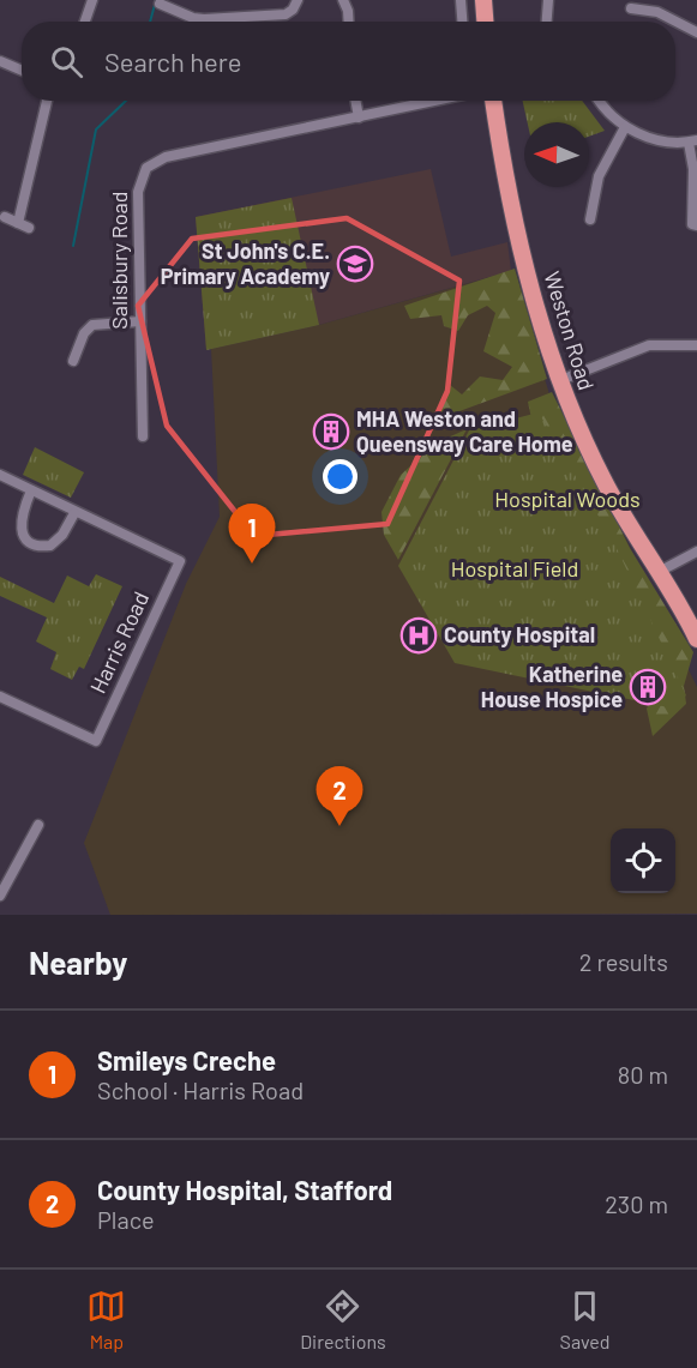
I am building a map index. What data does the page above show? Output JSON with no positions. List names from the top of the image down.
{
  "streets": {
    "highway": ["Weston Road"],
    "street": ["Salisbury Road", "Harris Road"]
  },
  "parks": ["Hospital Woods", "Hospital Field"],
  "places": {
    "school or university": ["St John's C.E. Primary Academy"],
    "building": ["MHA Weston and Queensway Care Home", "Katherine House Hospice"],
    "hospital": ["County Hospital"]
  },
  "north": "left",
  "page": {
    "search": "Search here",
    "pins": ["1", "2"],
    "heading": ["Nearby", "2 results"],
    "list": [
      {
        "mark": "1",
        "name": "Smileys Creche",
        "note": "School · Harris Road",
        "value": "80 m"
      },
      {
        "mark": "2",
        "name": "County Hospital, Stafford",
        "note": "Place",
        "value": "230 m"
      }
    ],
    "nav": ["Map", "Directions", "Saved"]
  }
}
